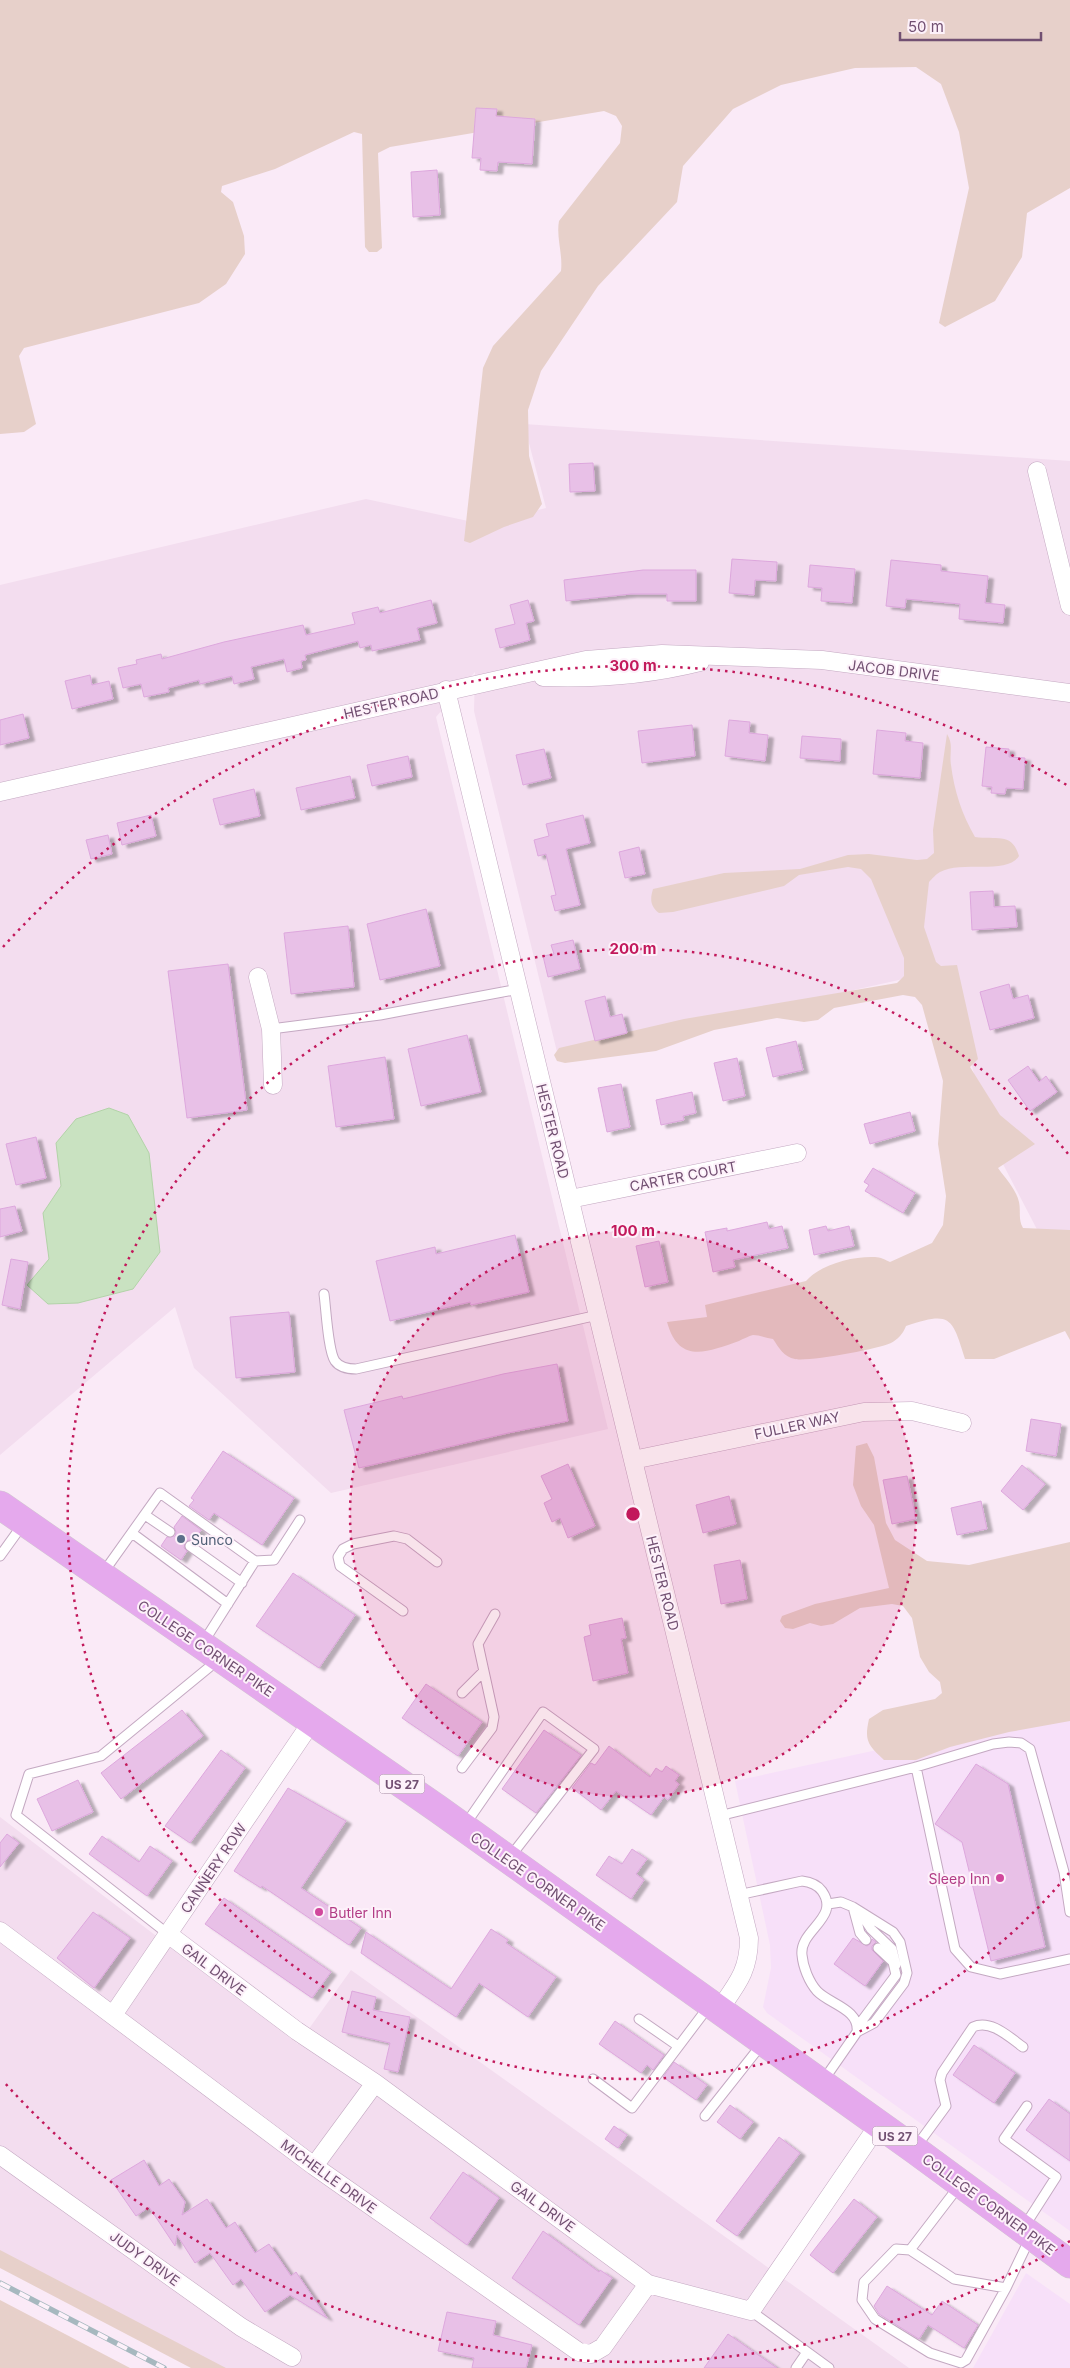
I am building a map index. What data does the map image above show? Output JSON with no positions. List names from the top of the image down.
{
  "streets": {
    "highway": ["COLLEGE CORNER PIKE", "US 27"],
    "street": [
      "JACOB DRIVE",
      "HESTER ROAD",
      "CARTER COURT",
      "FULLER WAY",
      "CANNERY ROW",
      "GAIL DRIVE",
      "MICHELLE DRIVE",
      "JUDY DRIVE"
    ]
  },
  "crossings": [
    ["JACOB DRIVE", "HESTER ROAD"],
    ["HESTER ROAD", "CARTER COURT"],
    ["HESTER ROAD", "FULLER WAY"],
    ["HESTER ROAD", "COLLEGE CORNER PIKE"],
    ["COLLEGE CORNER PIKE", "CANNERY ROW"],
    ["CANNERY ROW", "GAIL DRIVE"],
    ["CANNERY ROW", "MICHELLE DRIVE"],
    ["GAIL DRIVE", "MICHELLE DRIVE"]
  ],
  "places": ["Sunco", "Sleep Inn", "Butler Inn"],
  "scale_bar": "50 m",
  "rings": ["300 m", "200 m", "100 m"]
}
